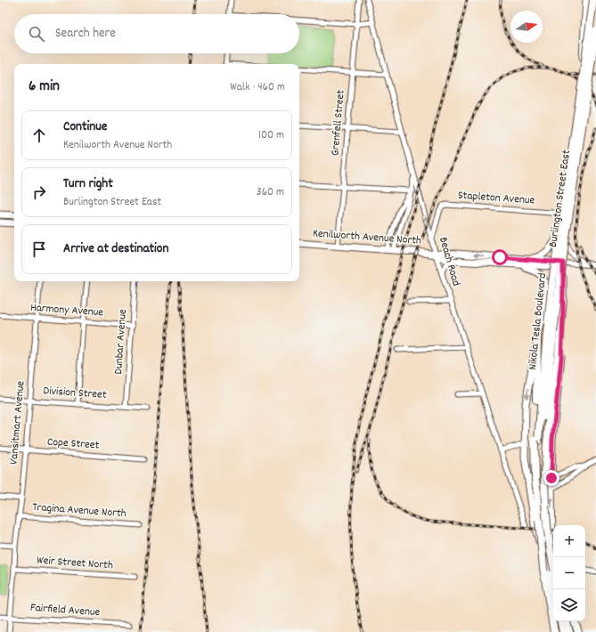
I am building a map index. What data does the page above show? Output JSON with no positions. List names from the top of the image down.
{
  "streets": {
    "highway": ["Nikola Tesla Boulevard"],
    "main road": ["Burlington Street East", "Kenilworth Avenue North"],
    "street": [
      "Grenfell Street",
      "Stapleton Avenue",
      "Beach Road",
      "Harmony Avenue",
      "Dunbar Avenue",
      "Division Street",
      "Vansitmart Avenue",
      "Cope Street",
      "Tragina Avenue North",
      "Weir Street North",
      "Fairfield Avenue"
    ]
  },
  "crossings": [
    ["Grenfell Street", "Kenilworth Avenue North"],
    ["Stapleton Avenue", "Burlington Street East"],
    ["Stapleton Avenue", "Beach Road"],
    ["Burlington Street East", "Kenilworth Avenue North"],
    ["Kenilworth Avenue North", "Beach Road"],
    ["Harmony Avenue", "Dunbar Avenue"],
    ["Harmony Avenue", "Vansitmart Avenue"],
    ["Dunbar Avenue", "Division Street"],
    ["Division Street", "Vansitmart Avenue"],
    ["Vansitmart Avenue", "Cope Street"],
    ["Vansitmart Avenue", "Tragina Avenue North"],
    ["Vansitmart Avenue", "Weir Street North"],
    ["Vansitmart Avenue", "Fairfield Avenue"]
  ],
  "north": "right",
  "page": {
    "search": "Search here",
    "heading": ["6 min", "Walk · 460 m"],
    "list": [
      ["Continue", "Kenilworth Avenue North", "100 m"],
      ["Turn right", "Burlington Street East", "360 m"],
      "Arrive at destination"
    ],
    "map_buttons": ["+", "−"]
  }
}
